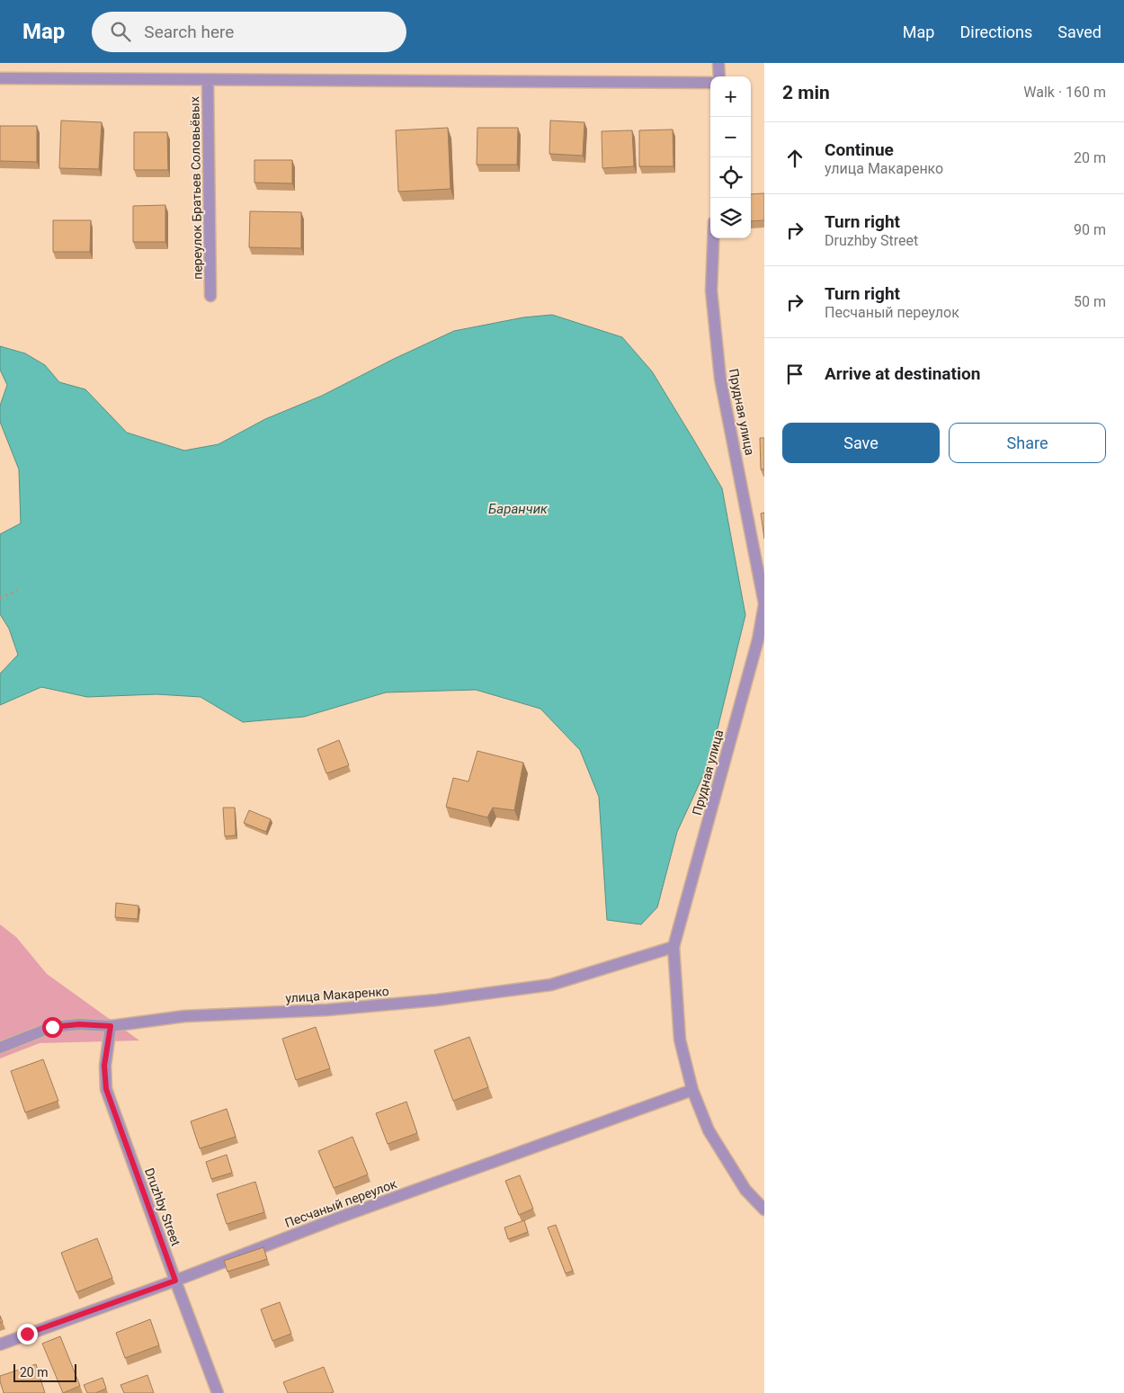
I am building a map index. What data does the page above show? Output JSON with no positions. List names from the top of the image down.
{
  "streets": {
    "street": [
      "переулок Братьев Соловьёвых",
      "Прудная улица",
      "улица Макаренко",
      "Песчаный переулок",
      "Druzhby Street"
    ]
  },
  "crossings": [
    ["Прудная улица", "улица Макаренко"],
    ["Прудная улица", "Песчаный переулок"],
    ["улица Макаренко", "Druzhby Street"],
    ["Песчаный переулок", "Druzhby Street"]
  ],
  "water": ["Баранчик"],
  "scale_bar": "20 m",
  "page": {
    "header": "Map",
    "search": "Search here",
    "nav": ["Map", "Directions", "Saved"],
    "heading": ["2 min", "Walk · 160 m"],
    "map_buttons": ["+", "−"],
    "list": [
      ["Continue", "улица Макаренко", "20 m"],
      ["Turn right", "Druzhby Street", "90 m"],
      ["Turn right", "Песчаный переулок", "50 m"],
      "Arrive at destination"
    ],
    "buttons": ["Save", "Share"],
    "scale": "20 m"
  }
}
